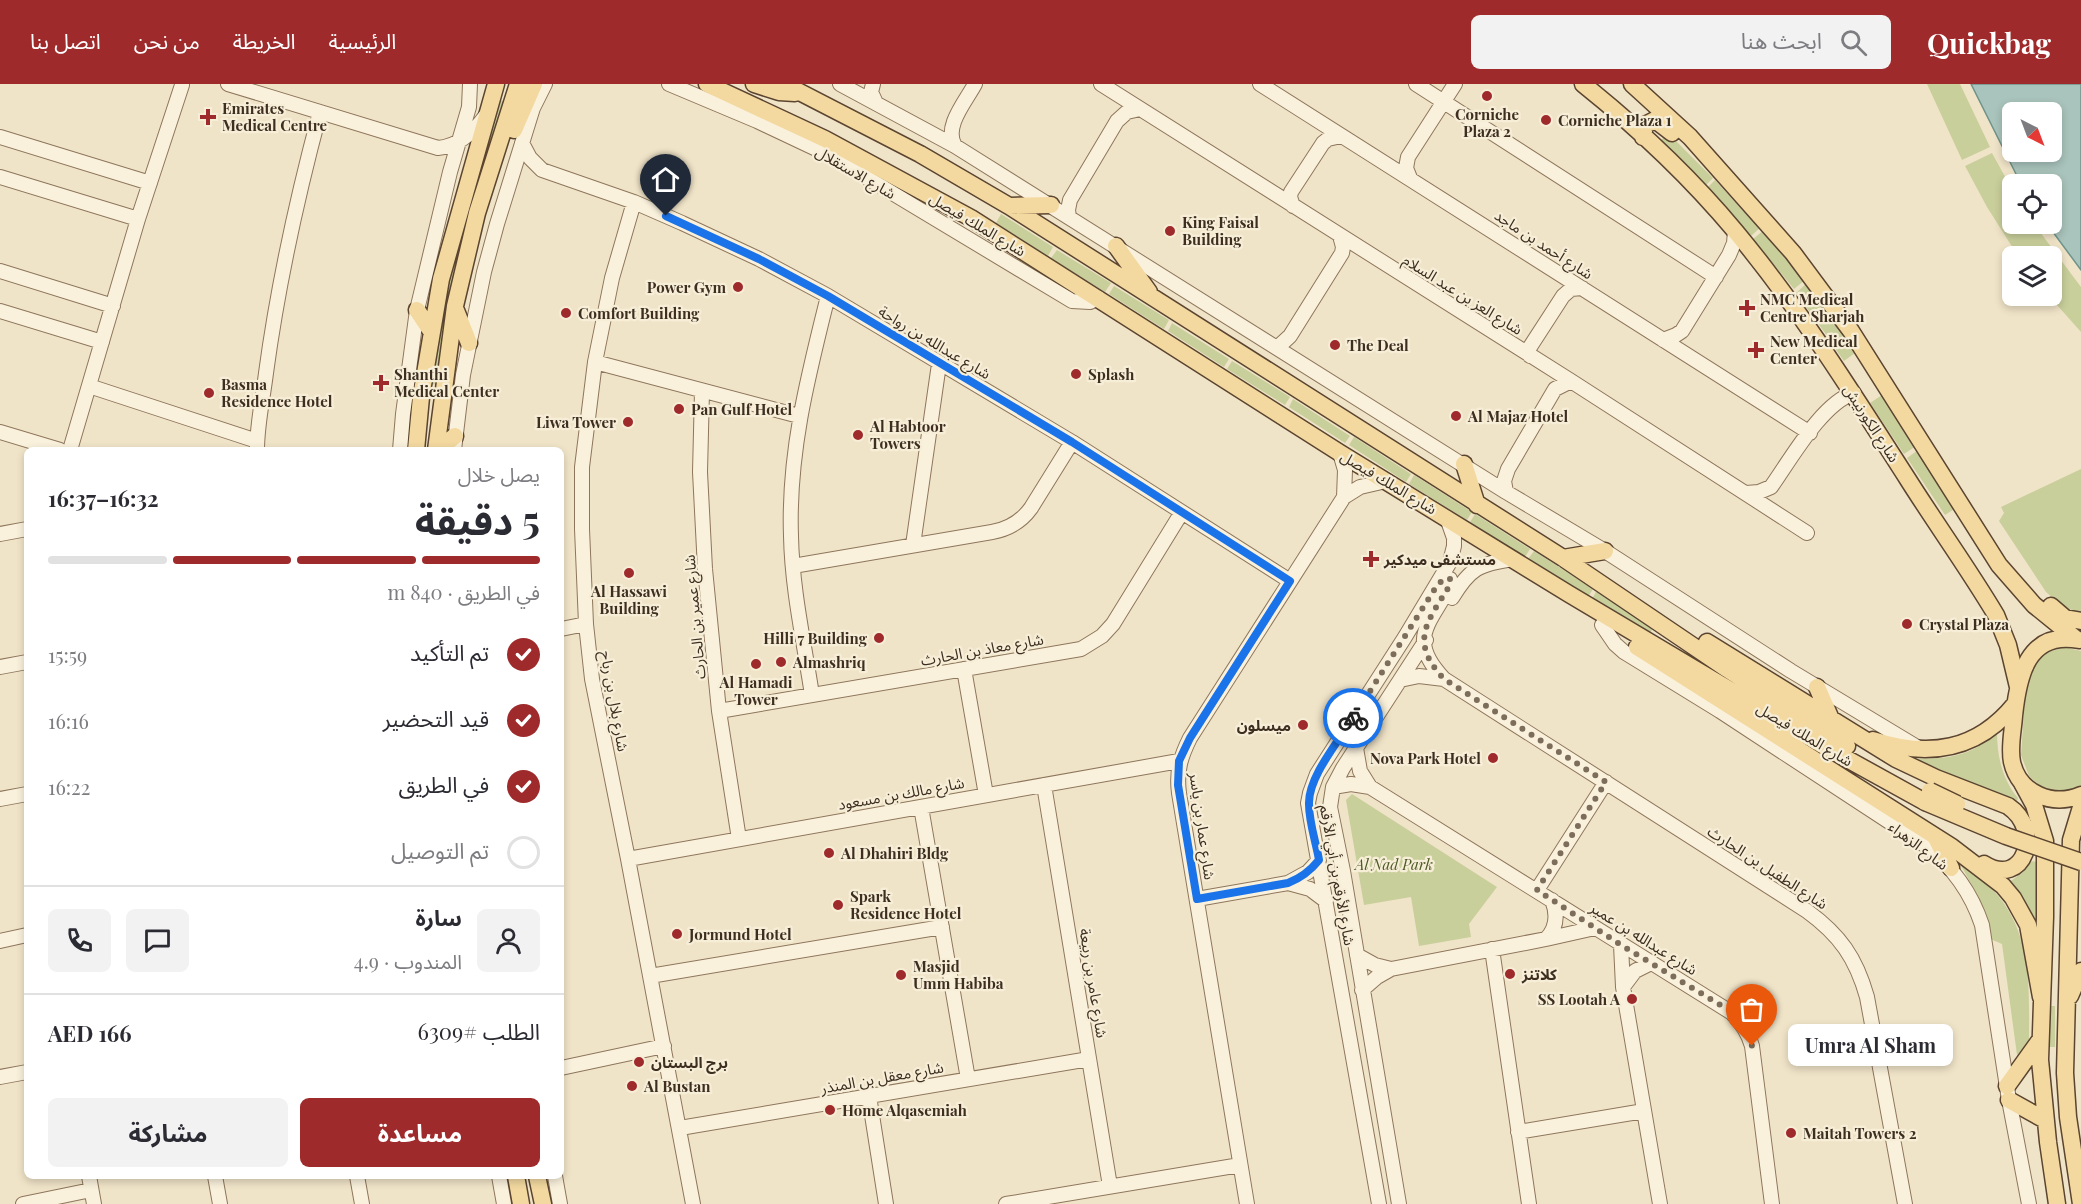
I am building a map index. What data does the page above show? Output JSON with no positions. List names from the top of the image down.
{
  "streets": {
    "main road": ["شارع الملك فيصل", "شارع الكورنيش"],
    "street": [
      "شارع الاستقلال",
      "شارع أحمد بن ماجد",
      "شارع العز بن عبد السلام",
      "شارع عبدالله بن رواحة",
      "شارع عمير بن الحارث",
      "شارع معاذ بن الحارث",
      "شارع بلال بن رباح",
      "شارع مالك بن مسعود",
      "شارع عمار بن ياسر",
      "شارع الزهراء",
      "شارع الطفيل بن الحارث",
      "شارع الأرقم بن أبي الأرقم",
      "شارع عبدالله بن عمير",
      "شارع عامر بن ربيعة",
      "شارع معقل بن المنذر"
    ]
  },
  "crossings": [
    ["شارع الاستقلال", "شارع الملك فيصل"],
    ["شارع الملك فيصل", "شارع الأرقم بن أبي الأرقم"],
    ["شارع عبدالله بن رواحة", "شارع معاذ بن الحارث"],
    ["شارع عبدالله بن رواحة", "شارع بلال بن رباح"],
    ["شارع عبدالله بن رواحة", "شارع عمار بن ياسر"],
    ["شارع عمير بن الحارث", "شارع معاذ بن الحارث"],
    ["شارع عمير بن الحارث", "شارع مالك بن مسعود"],
    ["شارع بلال بن رباح", "شارع مالك بن مسعود"],
    ["شارع بلال بن رباح", "شارع معقل بن المنذر"],
    ["شارع مالك بن مسعود", "شارع عمار بن ياسر"],
    ["شارع مالك بن مسعود", "شارع عامر بن ربيعة"],
    ["شارع الطفيل بن الحارث", "شارع الأرقم بن أبي الأرقم"],
    ["شارع الأرقم بن أبي الأرقم", "شارع عبدالله بن عمير"],
    ["شارع عامر بن ربيعة", "شارع معقل بن المنذر"]
  ],
  "parks": ["Al Nad Park"],
  "places": {
    "other": [
      "Corniche Plaza 2",
      "Corniche Plaza 1",
      "King Faisal Building",
      "Power Gym",
      "Comfort Building",
      "The Deal",
      "Splash",
      "Basma Residence Hotel",
      "Pan Gulf Hotel",
      "Al Majaz Hotel",
      "Liwa Tower",
      "Al Habtoor Towers",
      "Al Hassawi Building",
      "Crystal Plaza",
      "Hilli 7 Building",
      "Almashriq",
      "Al Hamadi Tower",
      "ميسلون",
      "Nova Park Hotel",
      "Al Dhahiri Bldg",
      "Spark Residence Hotel",
      "Jormund Hotel",
      "كلاتنز",
      "Masjid Umm Habiba",
      "SS Lootah A",
      "Umra Al Sham",
      "برج البستان",
      "Al Bustan",
      "Home Alqasemiah",
      "Maitah Towers 2"
    ],
    "health": [
      "Emirates Medical Centre",
      "NMC Medical Centre Sharjah",
      "New Medical Center",
      "Shanthi Medical Center",
      "مستشفى ميدكير"
    ]
  },
  "north": "bottom right",
  "page": {
    "header": "Quickbag",
    "search": "ابحث هنا",
    "nav": [
      "الرئيسية",
      "الخريطة",
      "من نحن",
      "اتصل بنا"
    ],
    "heading": ["5 دقيقة", "يصل خلال", "16:32–16:37"],
    "panel": [
      "سارة",
      "المندوب · 4.9",
      "الطلب #6309",
      "AED 166"
    ],
    "bar": "في الطريق · 840 m",
    "list": [
      ["تم التأكيد", "15:59"],
      ["قيد التحضير", "16:16"],
      ["في الطريق", "16:22"],
      "تم التوصيل"
    ],
    "bubble": "Umra Al Sham",
    "buttons": ["مساعدة", "مشاركة"]
  }
}
